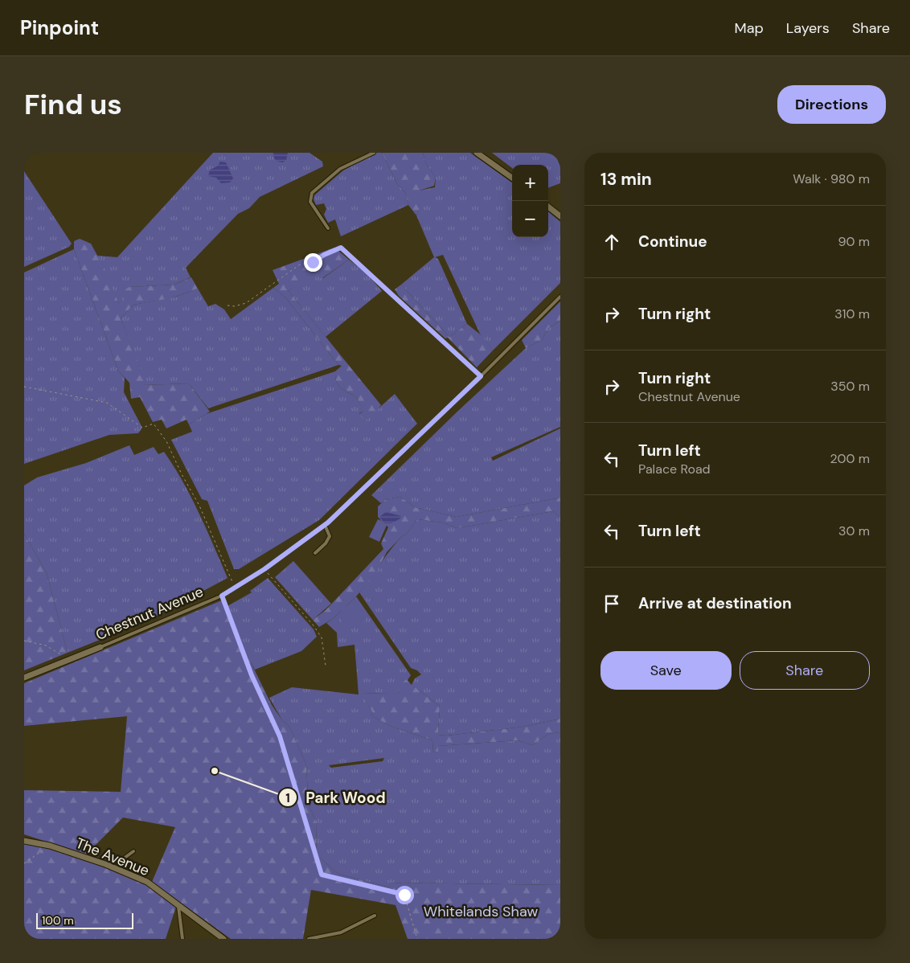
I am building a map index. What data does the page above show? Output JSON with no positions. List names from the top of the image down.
{
  "streets": {
    "street": ["Chestnut Avenue", "The Avenue"]
  },
  "parks": ["Whitelands Shaw"],
  "places": ["Park Wood"],
  "scale_bar": "100 m",
  "page": {
    "header": "Pinpoint",
    "nav": ["Map", "Layers", "Share"],
    "buttons": [
      "Directions",
      ["Save", "Share"]
    ],
    "title": "Find us",
    "heading": ["13 min", "Walk · 980 m"],
    "map_buttons": ["+", "−"],
    "list": [
      ["Continue", "90 m"],
      ["Turn right", "310 m"],
      ["Turn right", "Chestnut Avenue", "350 m"],
      ["Turn left", "Palace Road", "200 m"],
      ["Turn left", "30 m"],
      "Arrive at destination"
    ],
    "scale": "100 m"
  }
}
